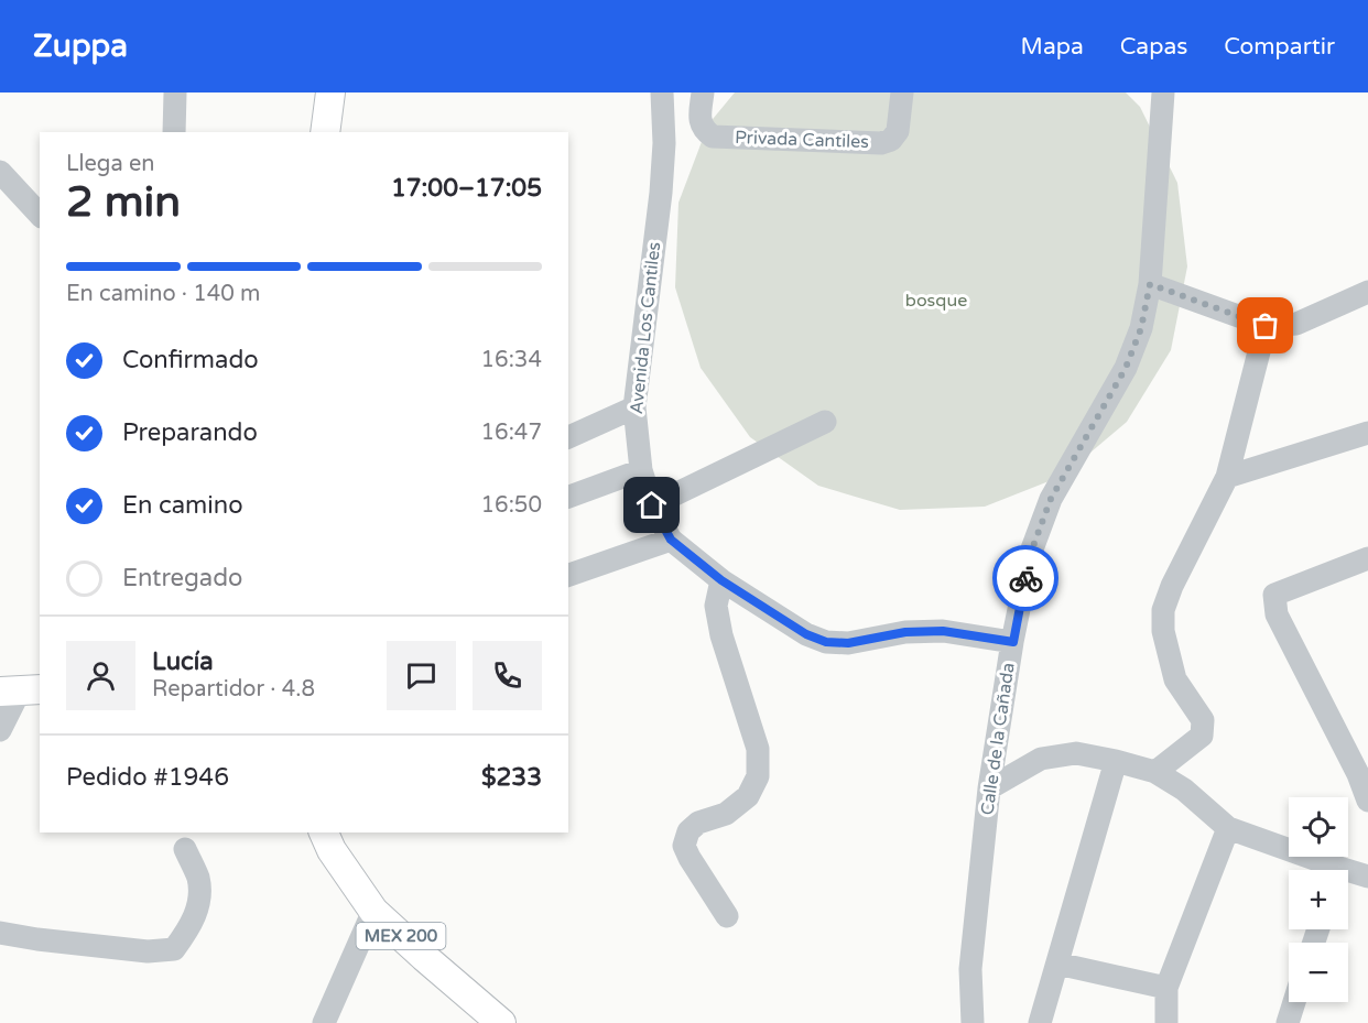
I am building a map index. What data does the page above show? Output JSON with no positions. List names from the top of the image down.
{
  "streets": {
    "main road": ["MEX 200"],
    "street": ["Privada Cantiles", "Avenida Los Cantiles", "Calle de la Cañada"]
  },
  "crossings": [
    ["Avenida Los Cantiles", "Calle de la Cañada"]
  ],
  "parks": ["bosque"],
  "page": {
    "header": "Zuppa",
    "nav": ["Mapa", "Capas", "Compartir"],
    "heading": ["2 min", "Llega en", "17:00–17:05"],
    "panel": [
      "Lucía",
      "Repartidor · 4.8",
      "Pedido #1946",
      "$233"
    ],
    "bar": "En camino · 140 m",
    "list": [
      ["Confirmado", "16:34"],
      ["Preparando", "16:47"],
      ["En camino", "16:50"],
      "Entregado"
    ],
    "map_buttons": ["+", "−"]
  }
}
